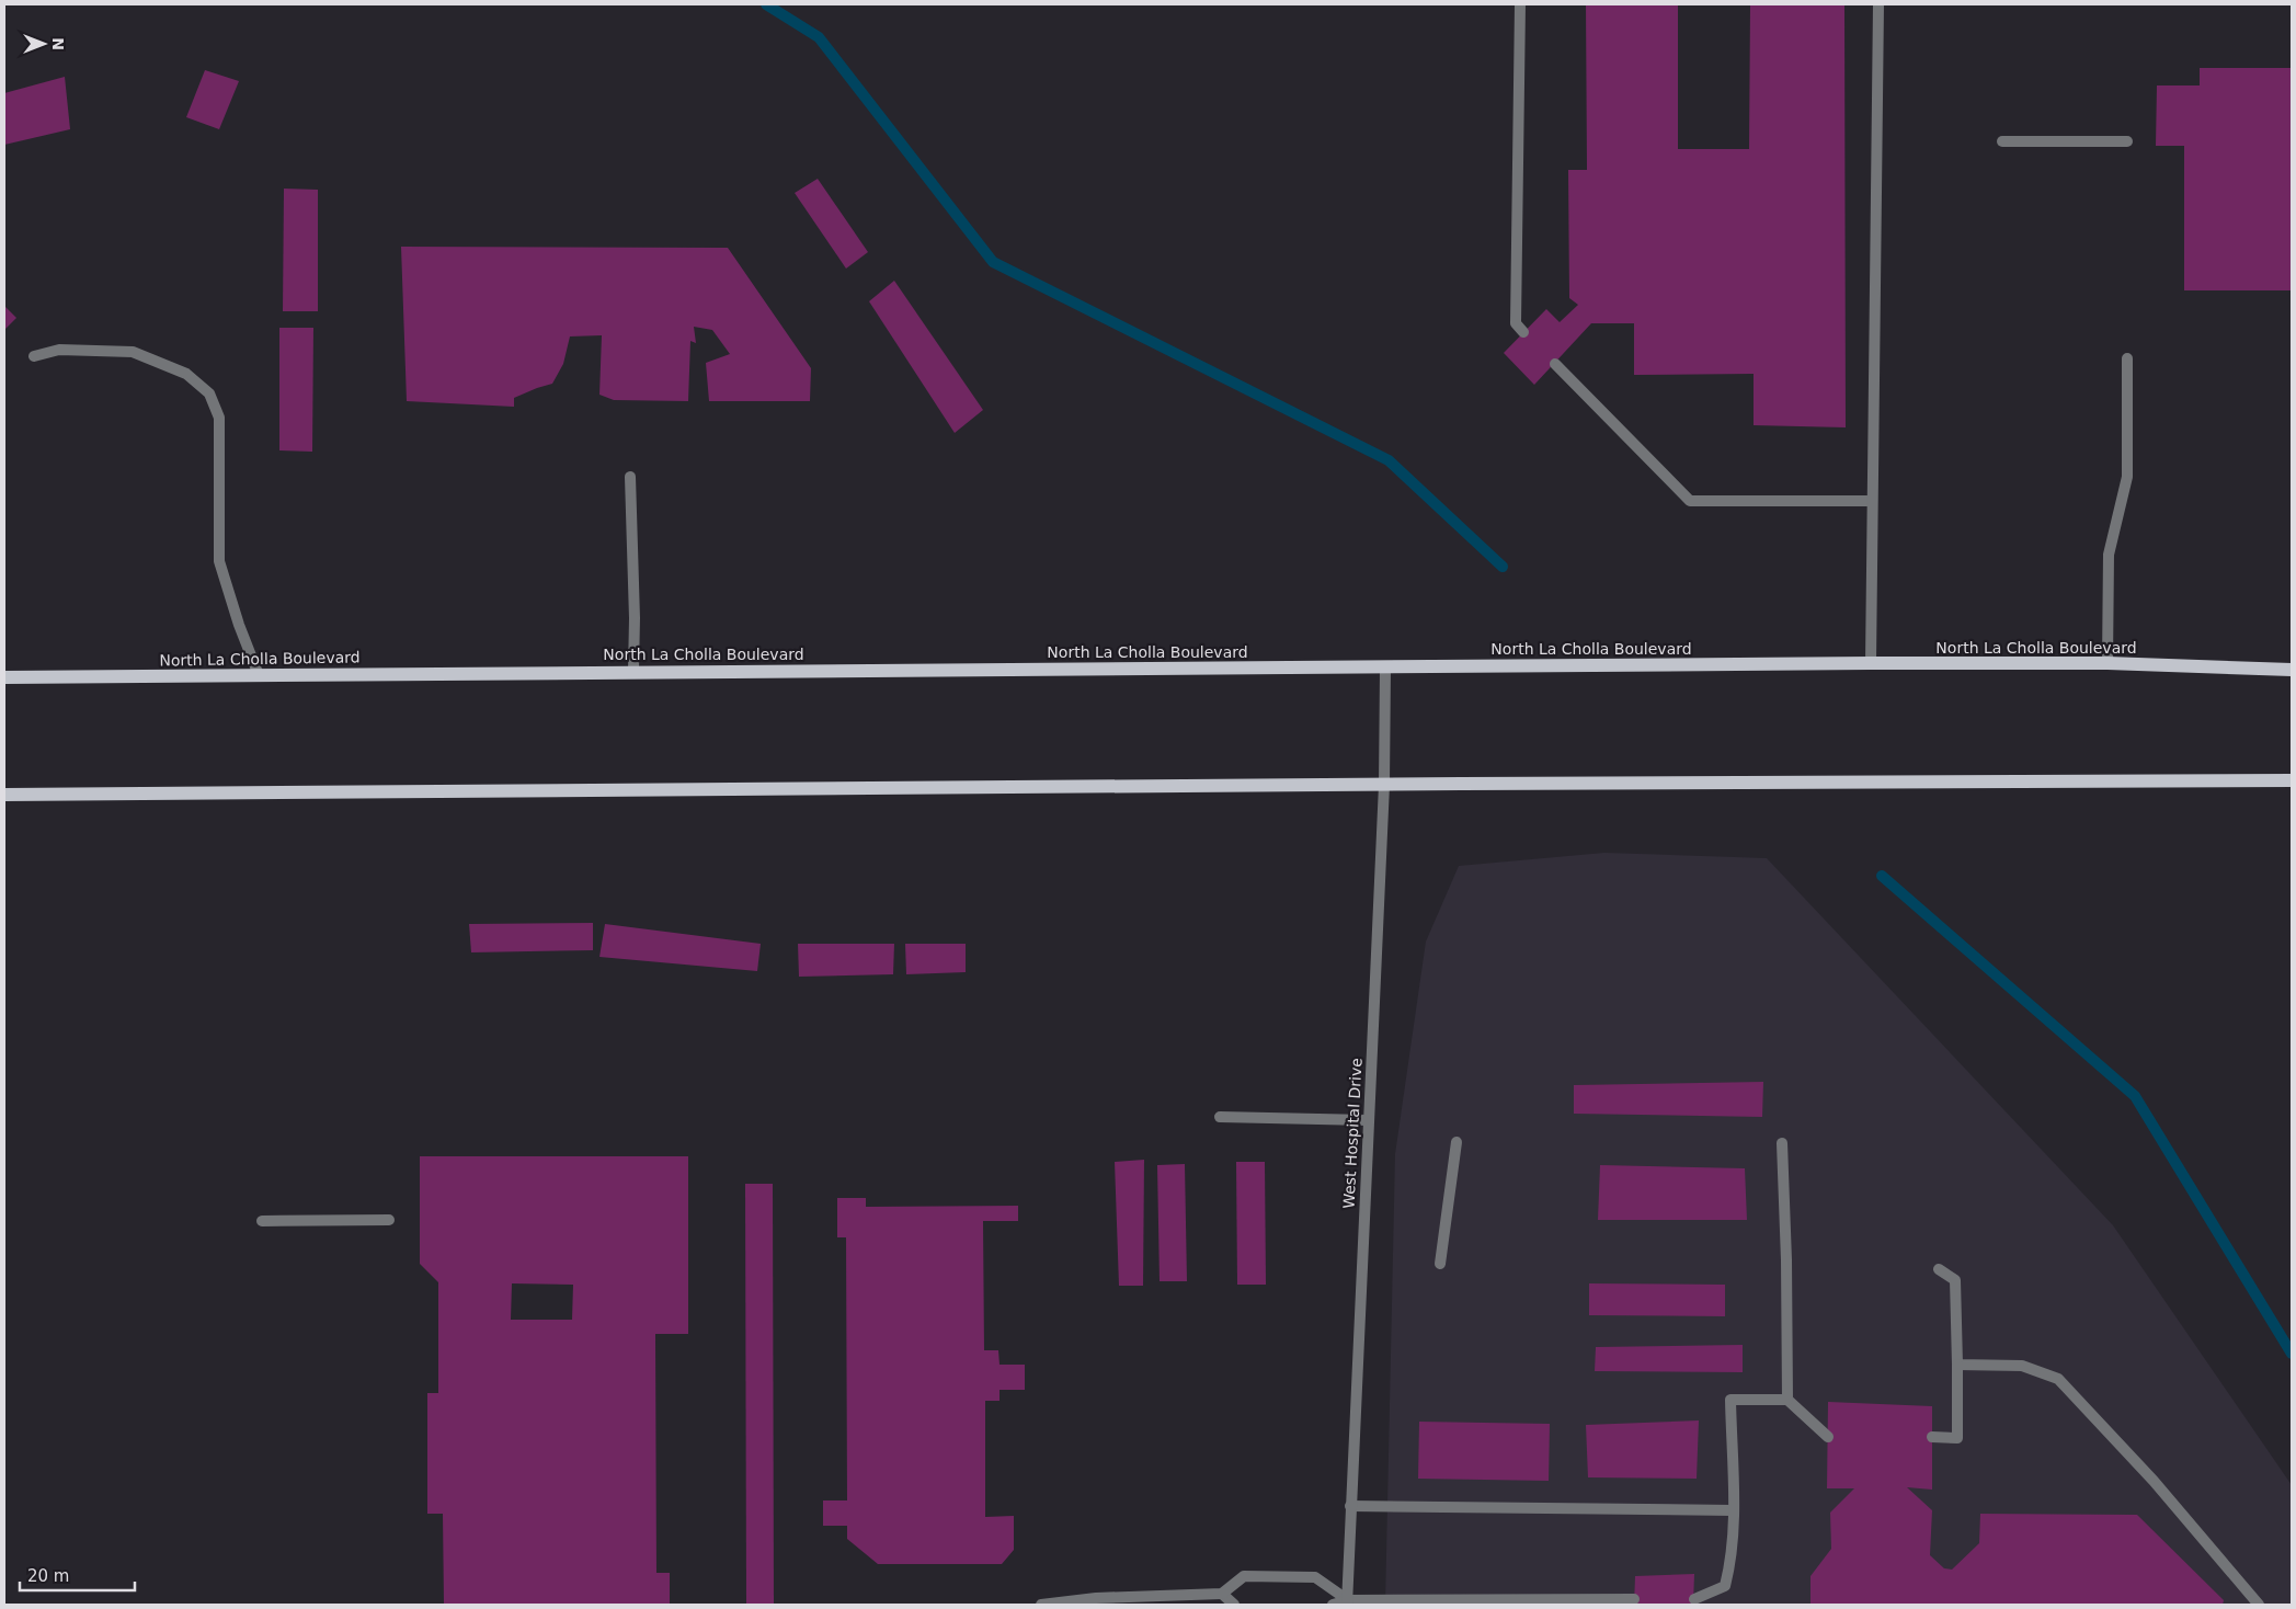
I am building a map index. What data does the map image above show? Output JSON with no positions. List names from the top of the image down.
{
  "streets": {
    "main road": ["North La Cholla Boulevard"],
    "street": ["West Hospital Drive"]
  },
  "crossings": [
    ["North La Cholla Boulevard", "West Hospital Drive"]
  ],
  "scale_bar": "20 m",
  "north": "right"
}
